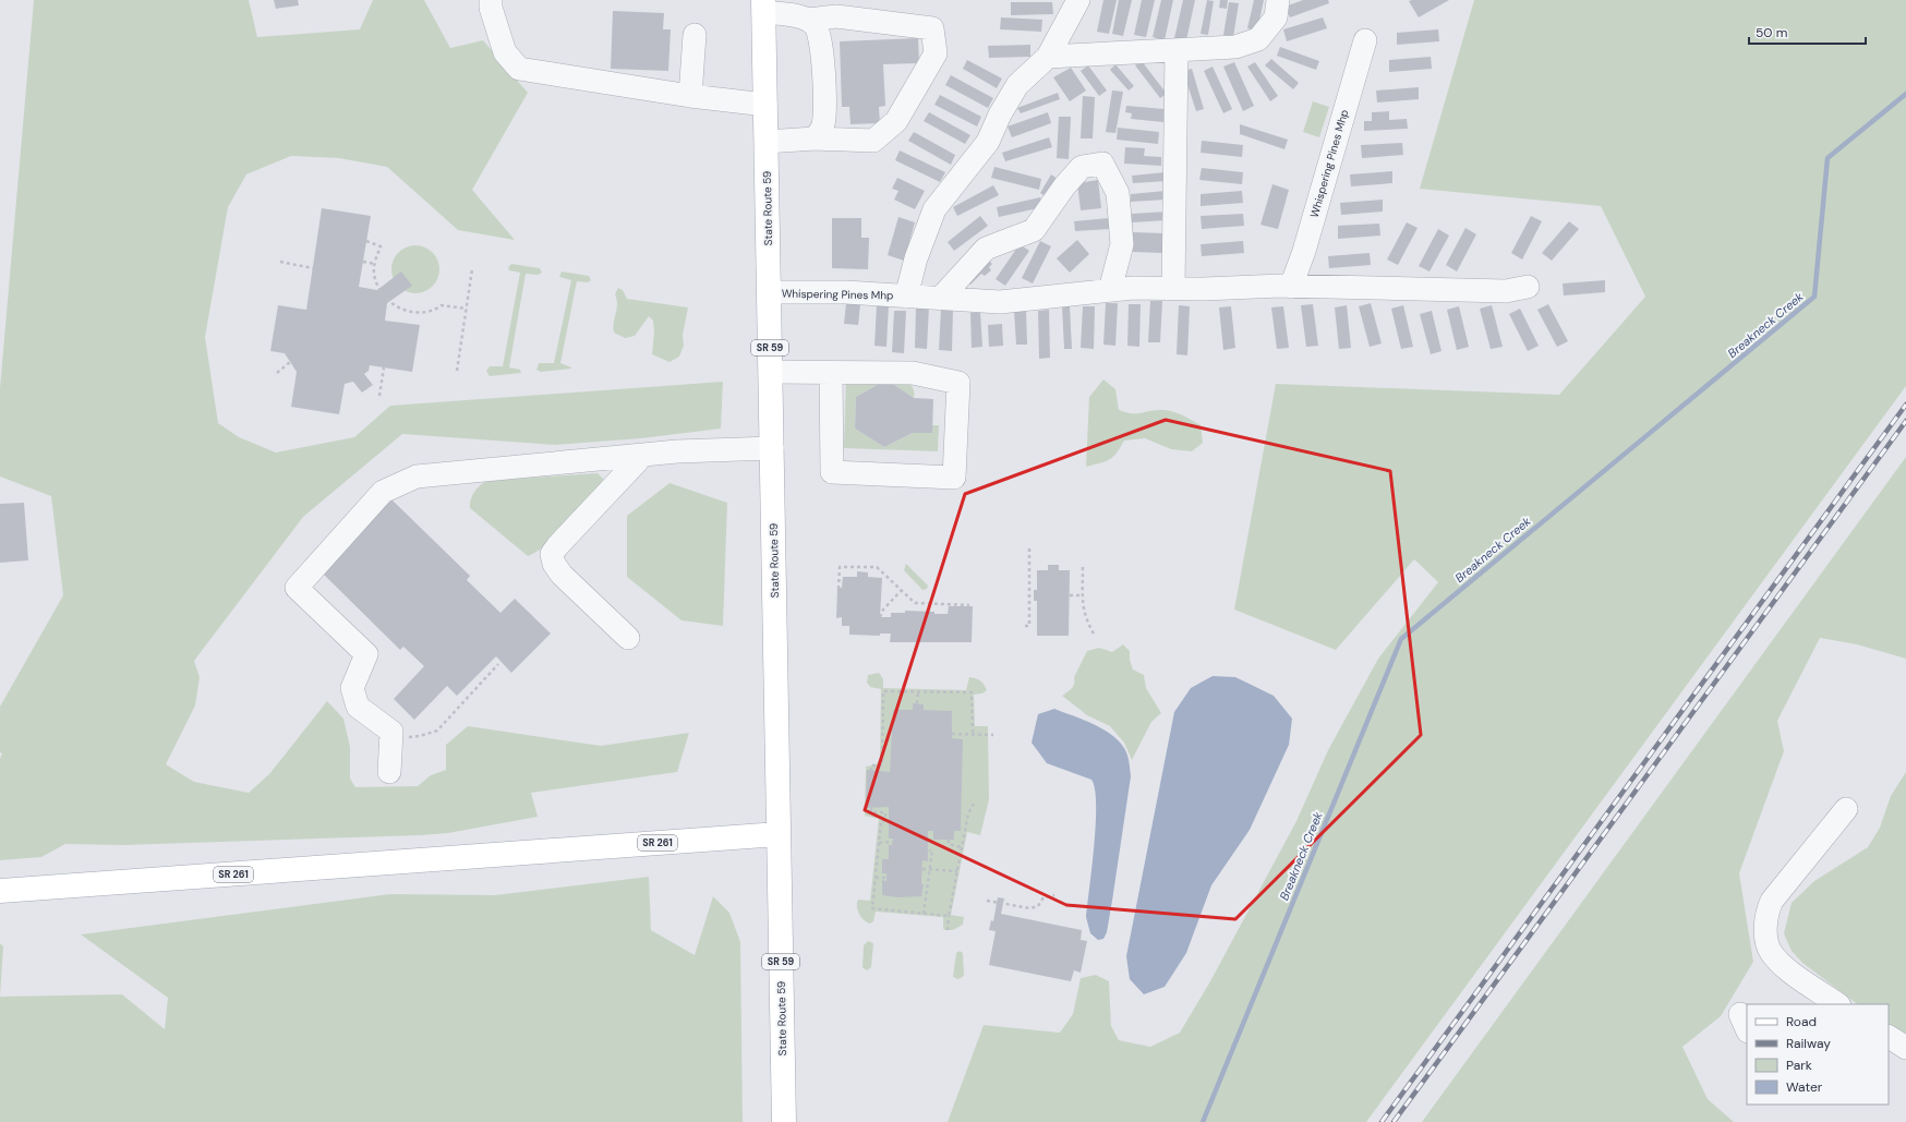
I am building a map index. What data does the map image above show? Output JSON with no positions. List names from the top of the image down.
{
  "streets": {
    "main road": ["State Route 59", "SR 59", "SR 261"],
    "street": ["Whispering Pines Mhp"]
  },
  "crossings": [
    ["Whispering Pines Mhp", "State Route 59"],
    ["State Route 59", "SR 261"]
  ],
  "water": ["Breakneck Creek"],
  "legend": [
    "Road",
    "Railway",
    "Park",
    "Water"
  ],
  "scale_bar": "50 m"
}
